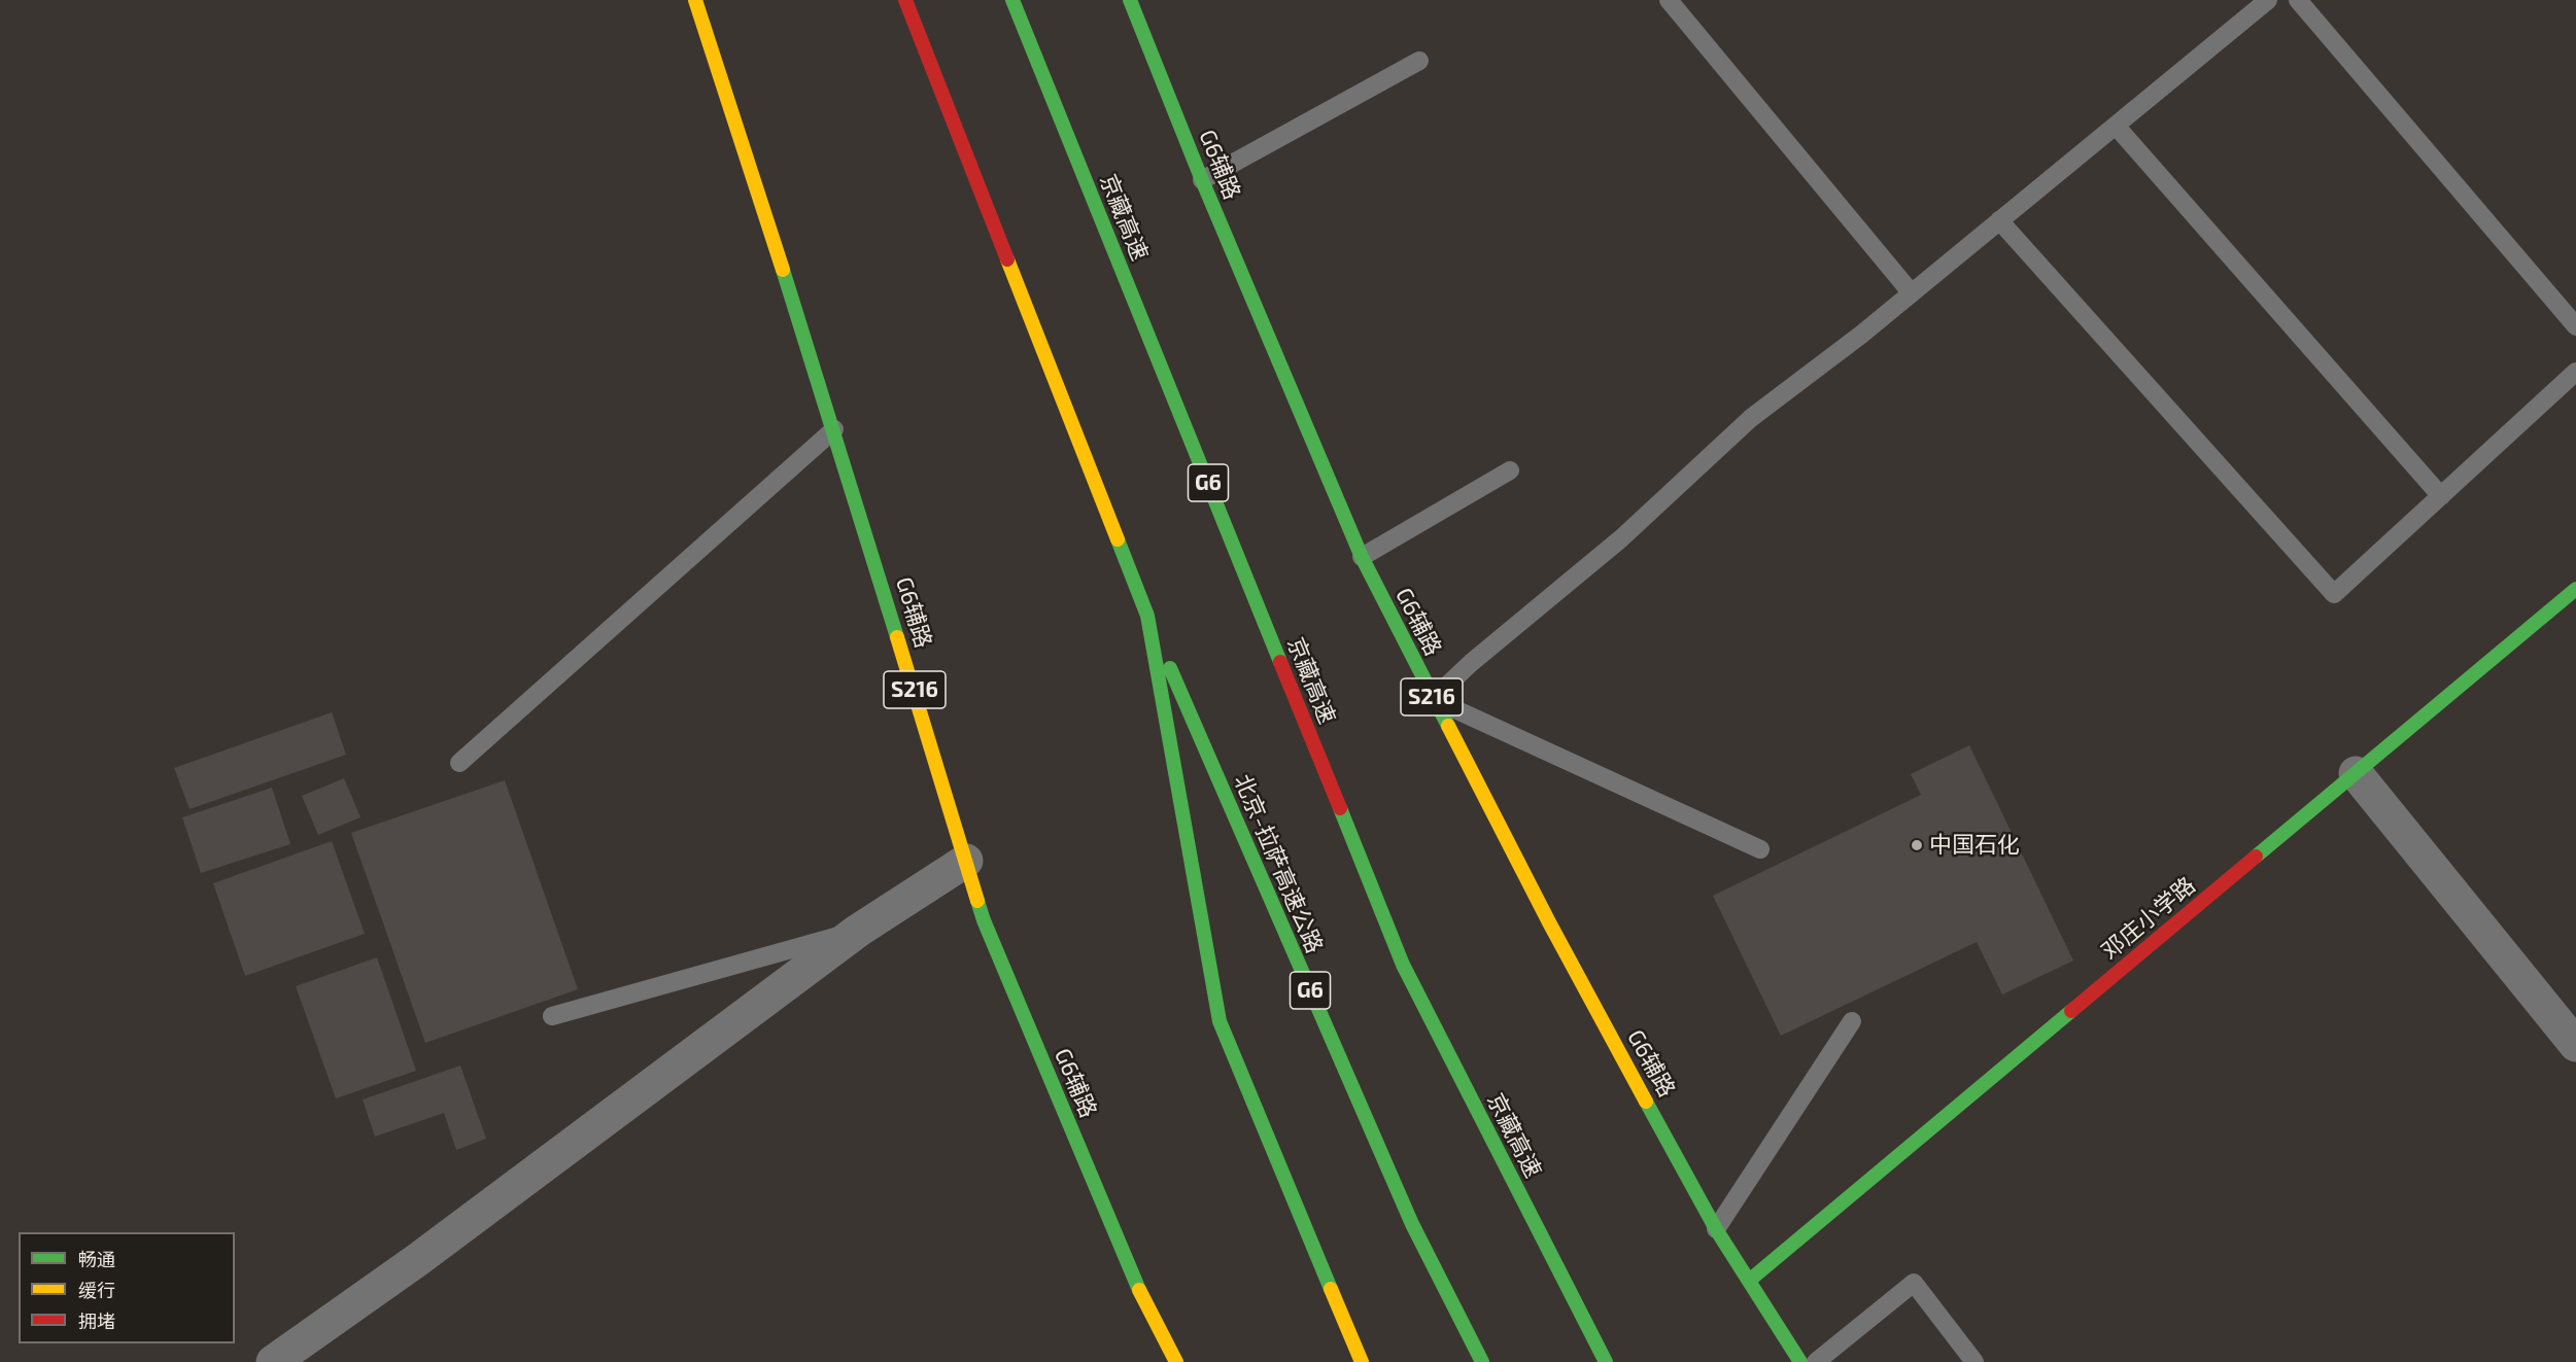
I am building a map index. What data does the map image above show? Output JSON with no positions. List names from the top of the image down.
{
  "streets": {
    "main road": [
      "G6辅路",
      "京藏高速",
      "G6",
      "S216",
      "北京-拉萨高速公路",
      "邓庄小学路"
    ]
  },
  "crossings": [
    ["G6辅路", "邓庄小学路"]
  ],
  "places": ["中国石化"],
  "legend": ["畅通", "缓行", "拥堵"]
}
